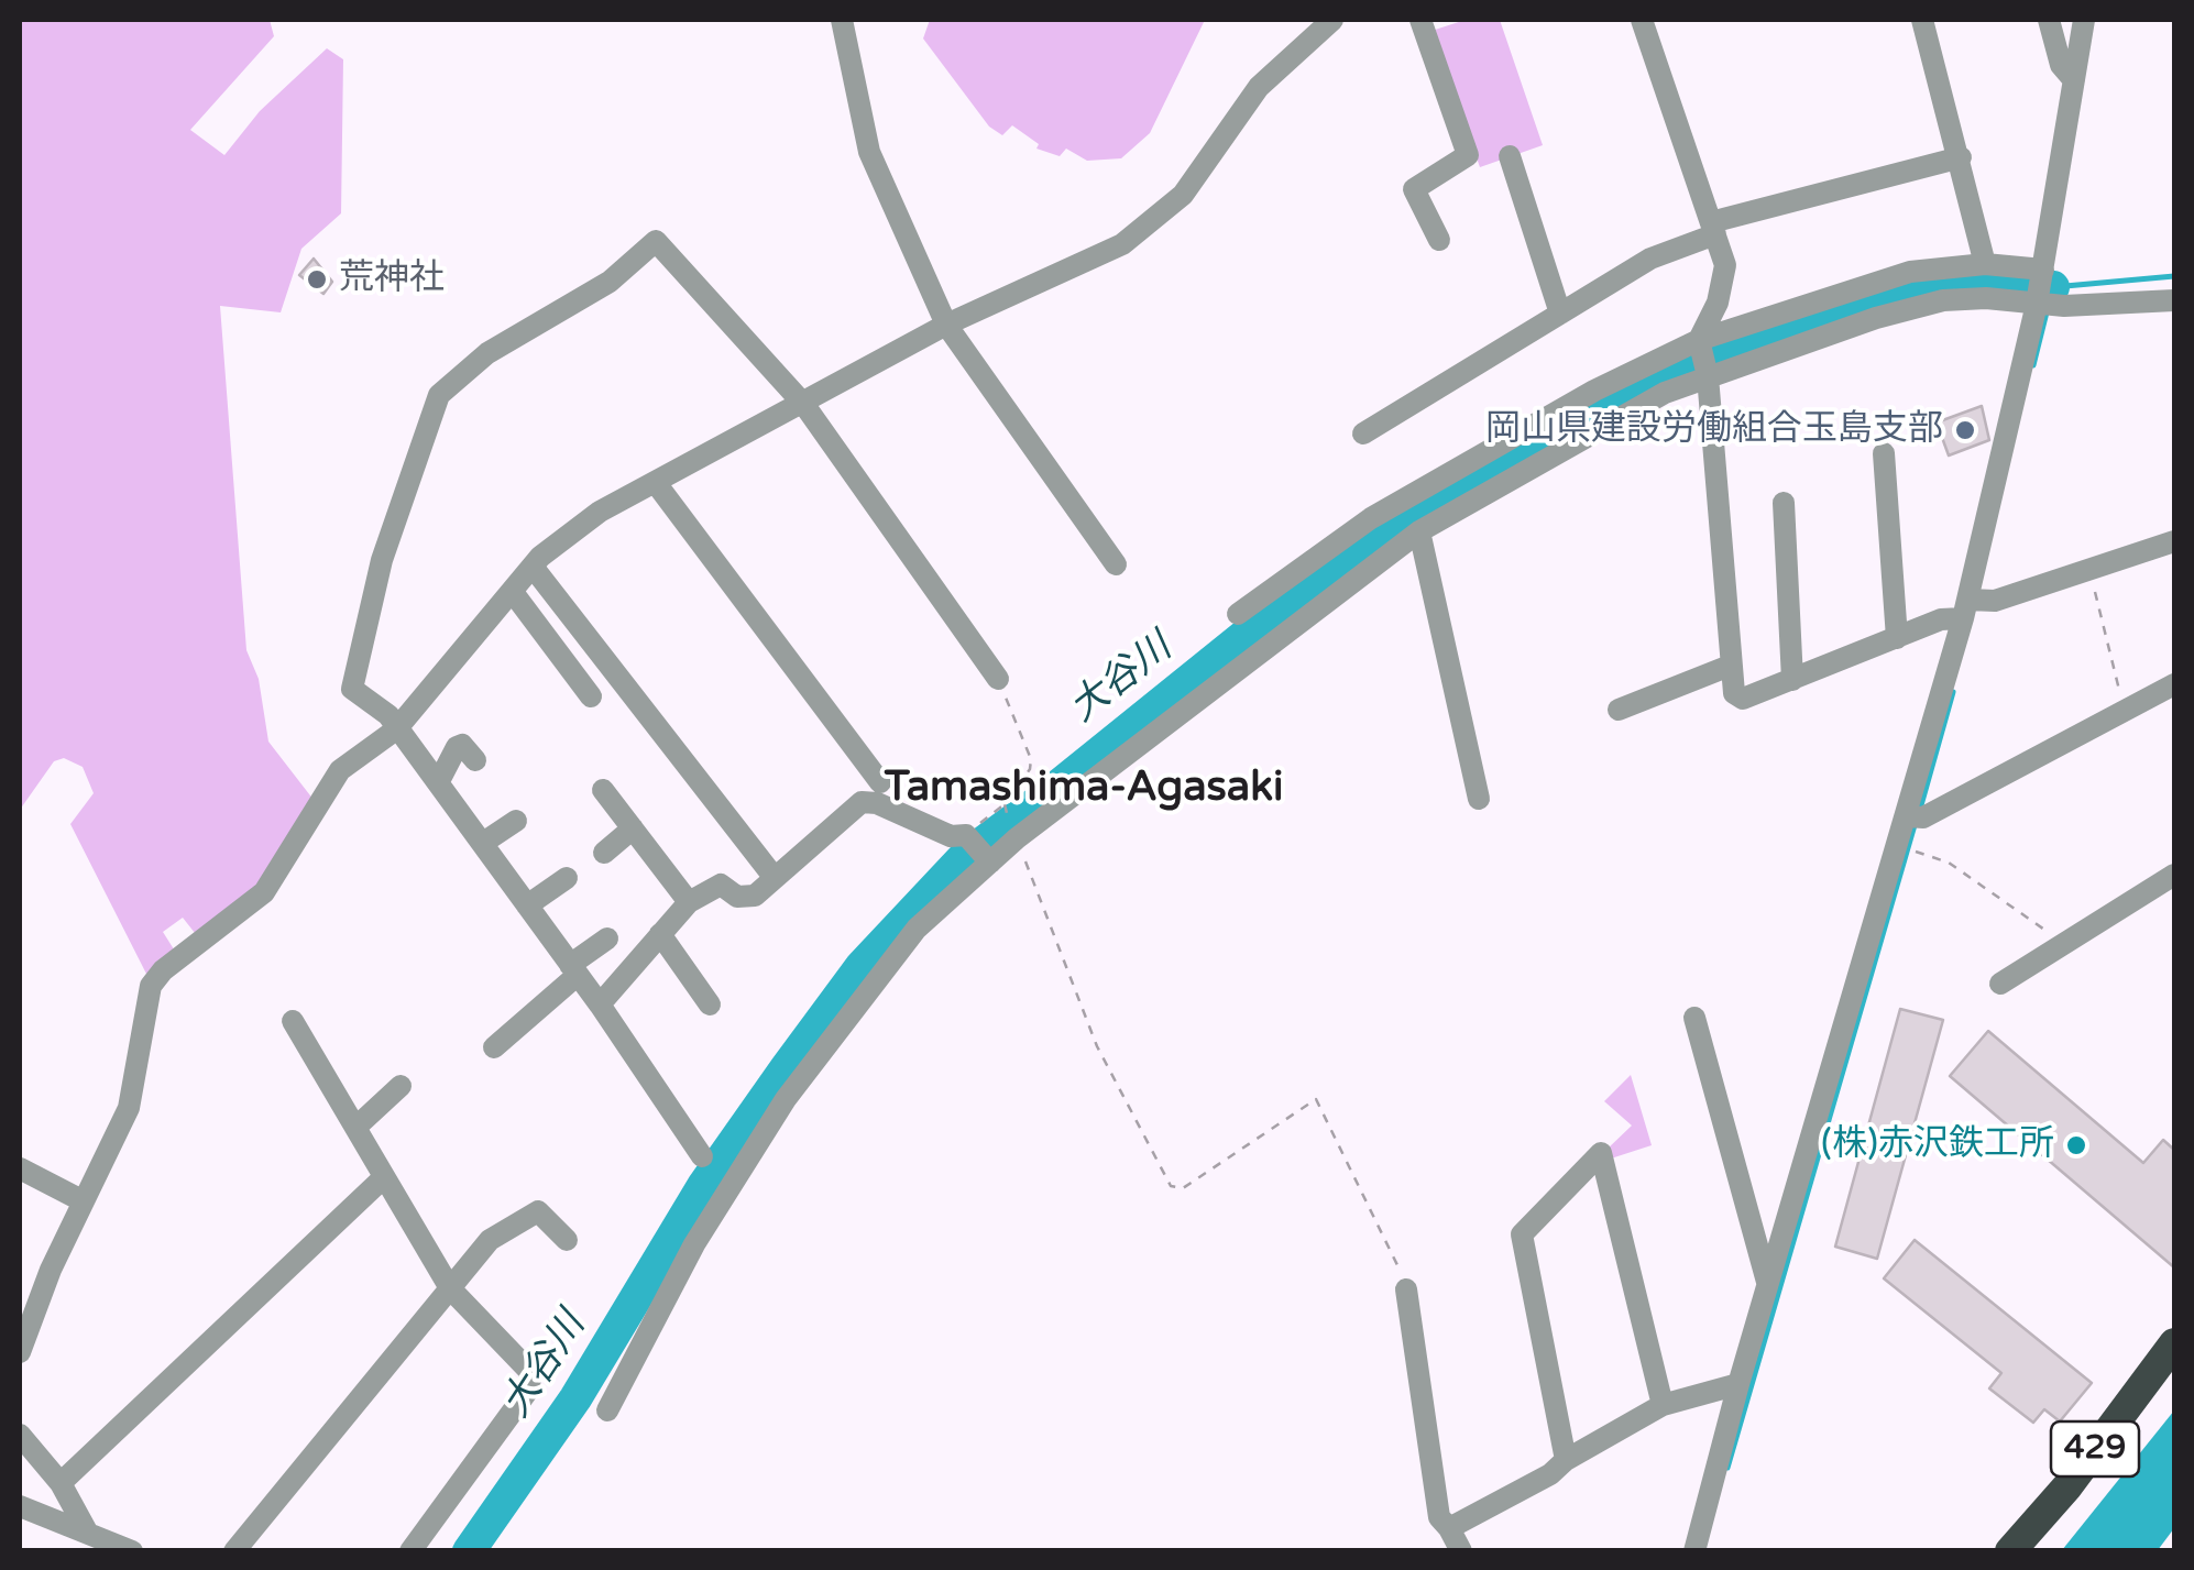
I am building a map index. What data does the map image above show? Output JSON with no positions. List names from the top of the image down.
{
  "streets": {
    "highway": ["429"]
  },
  "districts": ["Tamashima-Agasaki"],
  "water": ["大谷川"],
  "places": ["荒神社", "岡山県建設労働組合玉島支部", "(株)赤沢鉄工所"]
}
